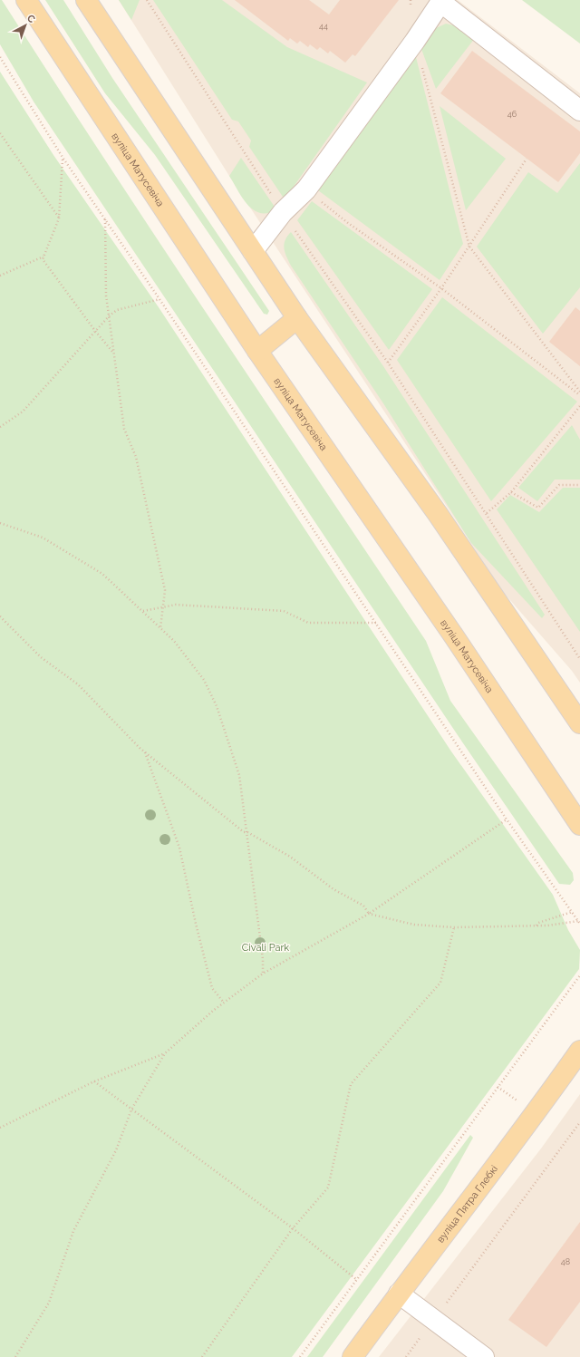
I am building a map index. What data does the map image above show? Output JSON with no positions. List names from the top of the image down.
{
  "streets": {
    "main road": ["вуліца Матусевіча", "вуліца Пятра Глебкі"]
  },
  "parks": ["Civali Park"],
  "house_numbers": ["44", "46", "48"],
  "north": "top right"
}
